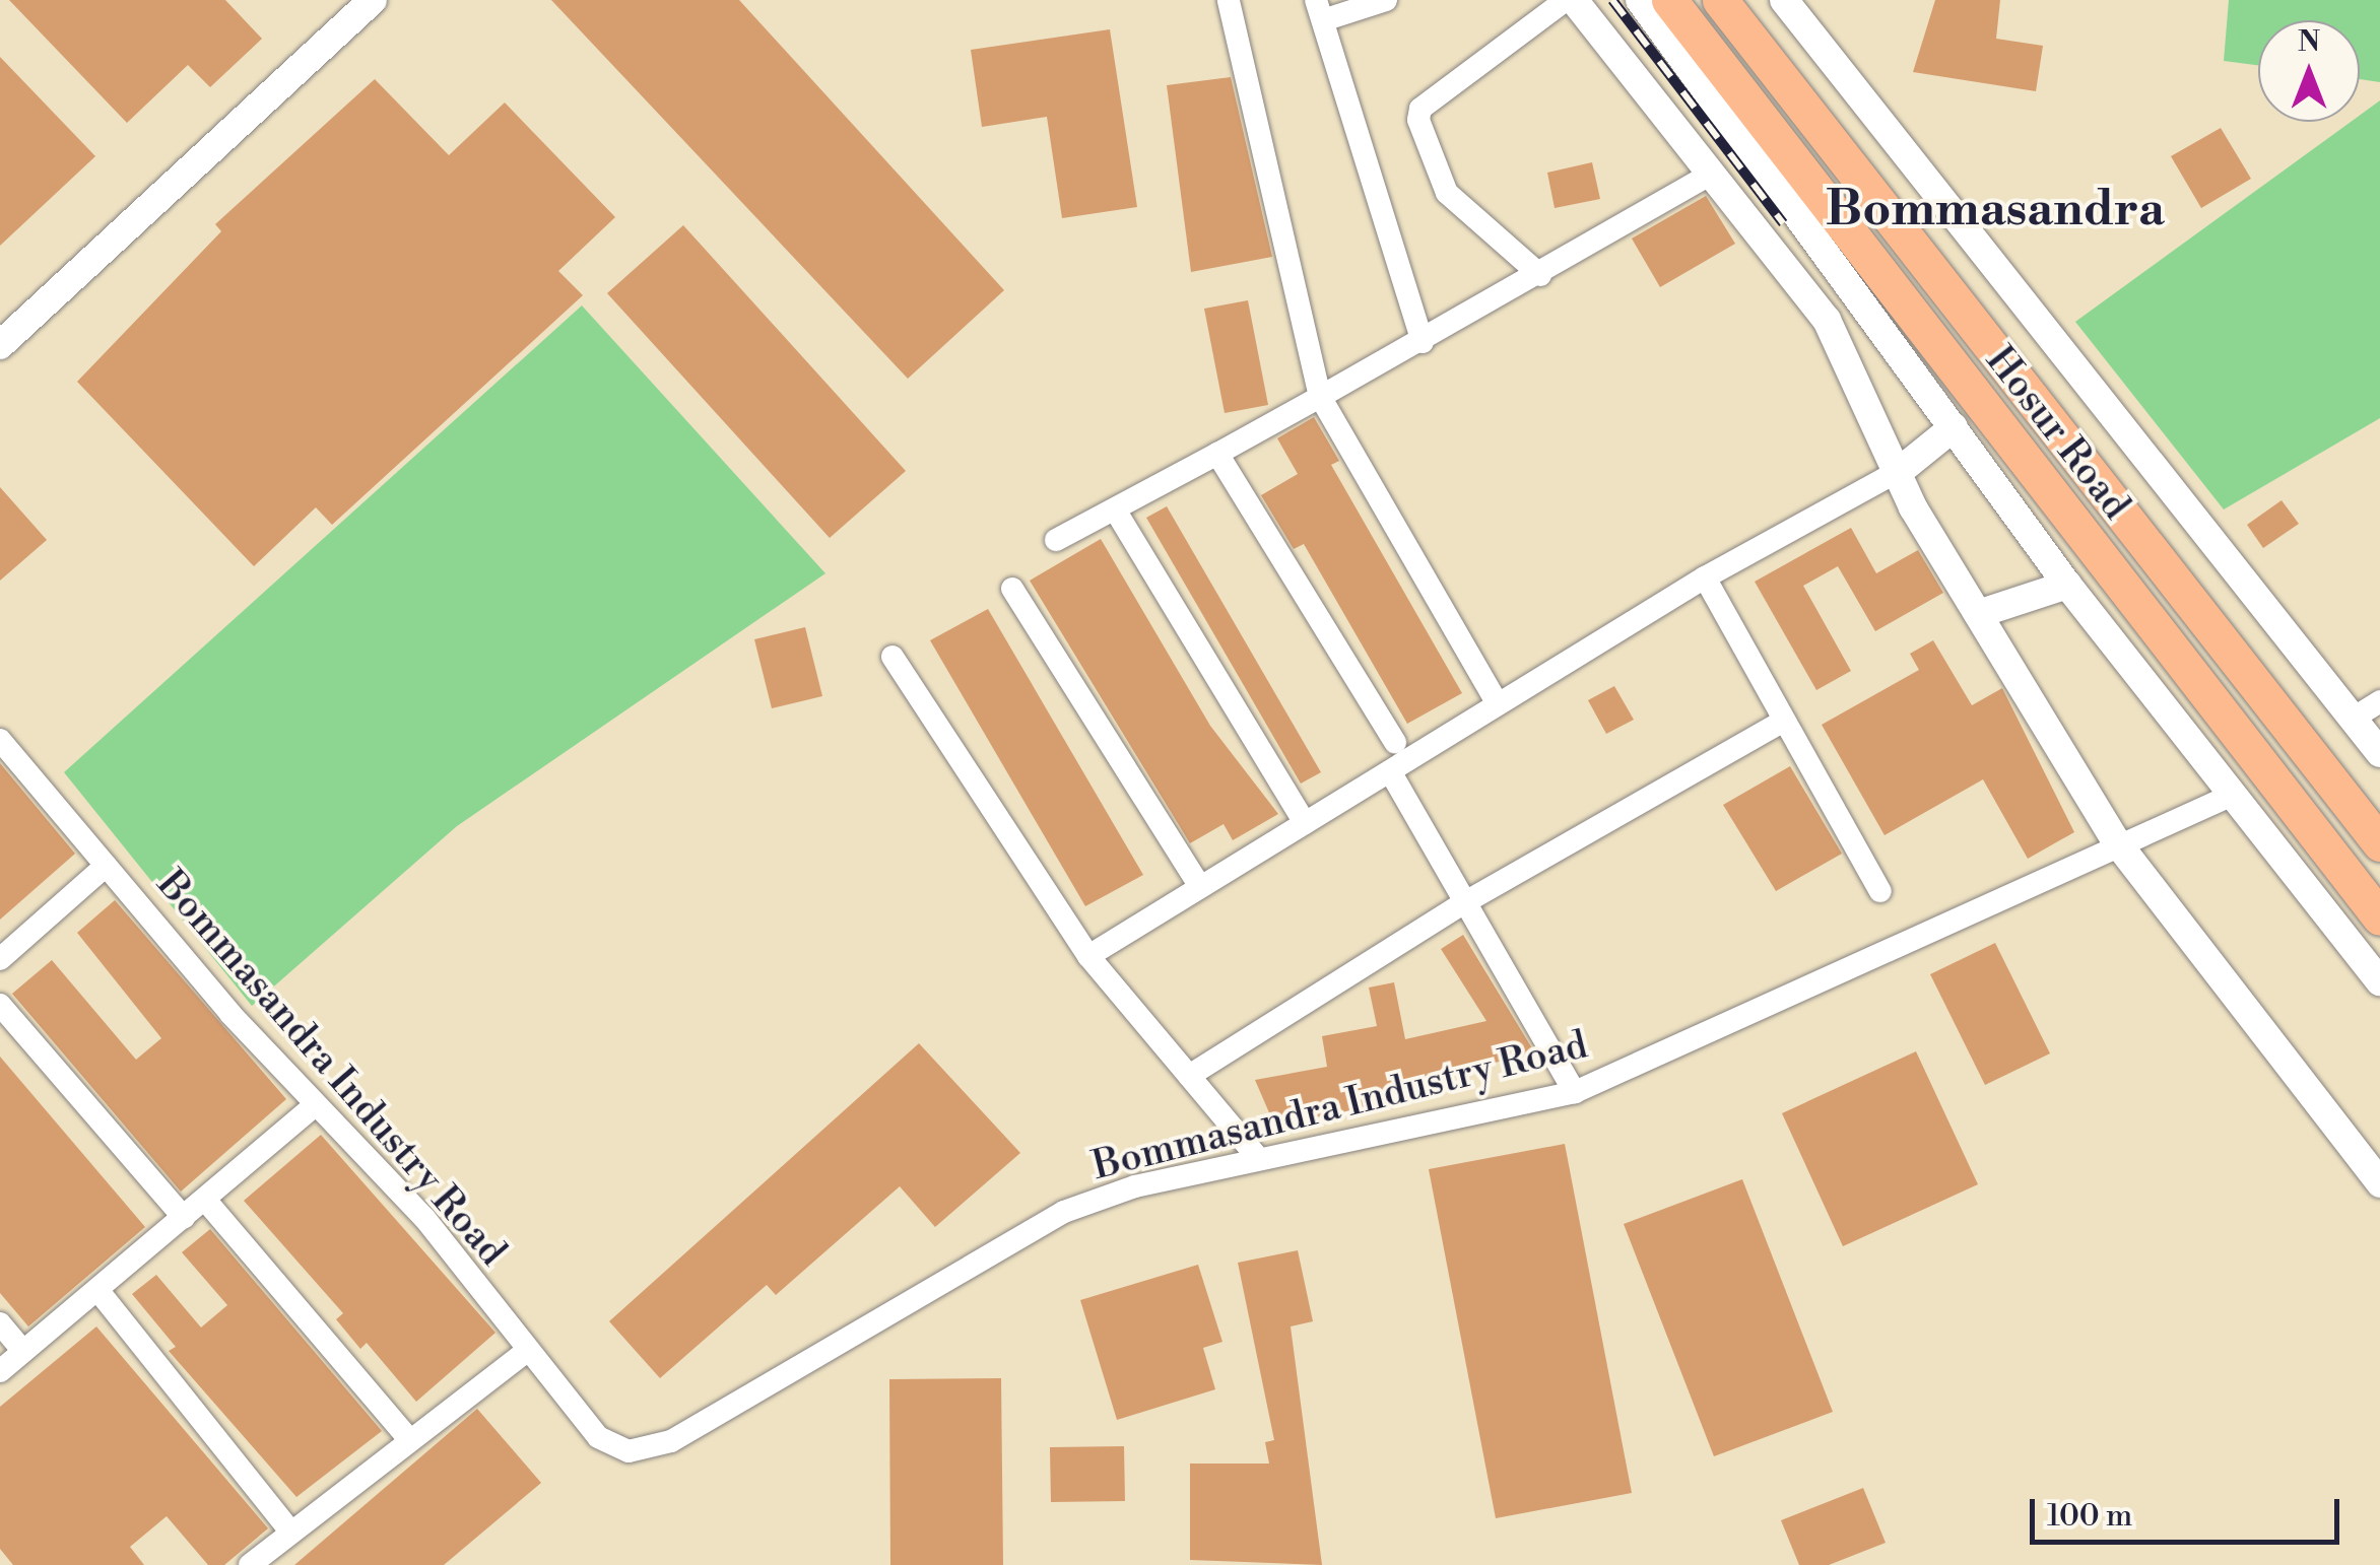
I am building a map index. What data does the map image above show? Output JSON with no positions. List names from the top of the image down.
{
  "streets": {
    "highway": ["Hosur Road"],
    "street": ["Bommasandra Industry Road"]
  },
  "districts": ["Bommasandra"],
  "scale_bar": "100 m",
  "north": "top"
}
